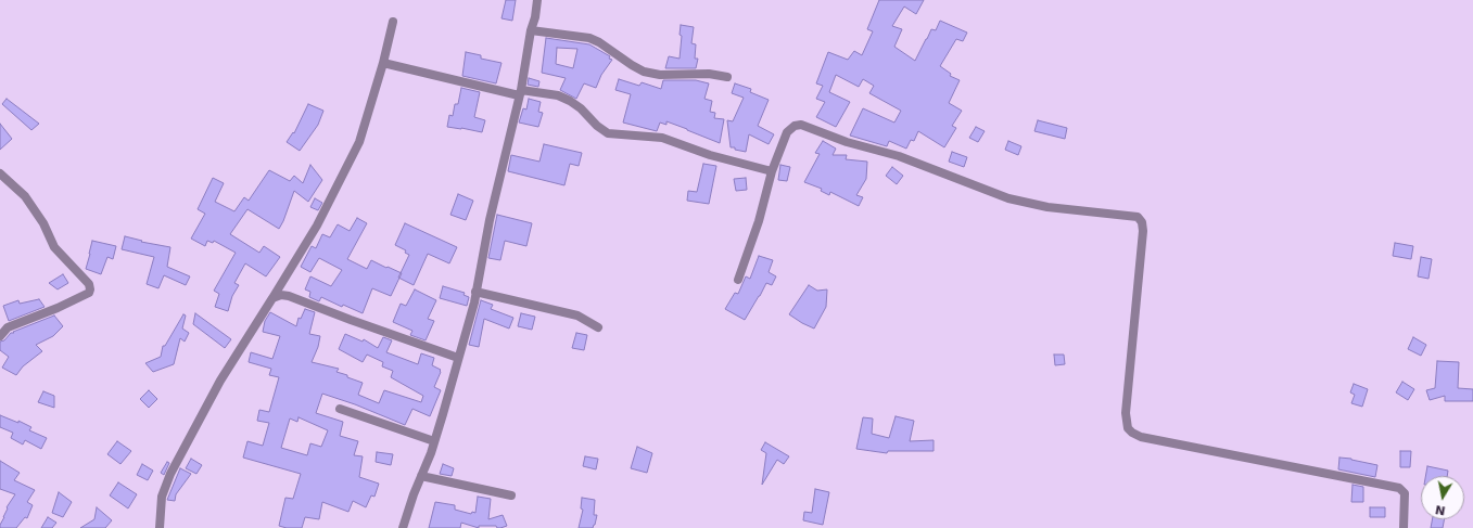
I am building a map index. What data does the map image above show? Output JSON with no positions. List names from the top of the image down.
{
  "north": "bottom"
}
